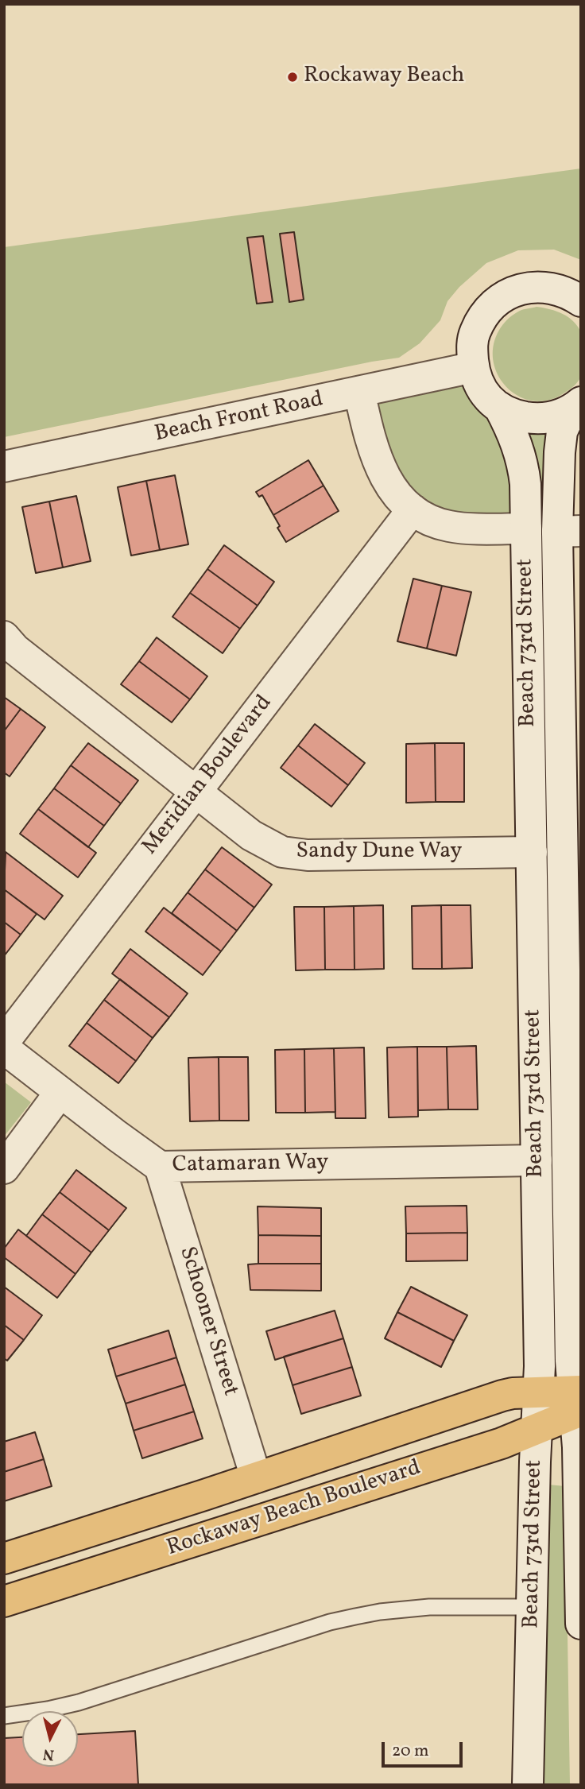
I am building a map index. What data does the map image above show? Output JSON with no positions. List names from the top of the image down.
{
  "streets": {
    "main road": ["Rockaway Beach Boulevard"],
    "street": [
      "Beach Front Road",
      "Beach 73rd Street",
      "Meridian Boulevard",
      "Sandy Dune Way",
      "Catamaran Way",
      "Schooner Street"
    ]
  },
  "crossings": [
    ["Beach 73rd Street", "Sandy Dune Way"],
    ["Beach 73rd Street", "Catamaran Way"],
    ["Beach 73rd Street", "Rockaway Beach Boulevard"],
    ["Meridian Boulevard", "Sandy Dune Way"],
    ["Catamaran Way", "Schooner Street"],
    ["Schooner Street", "Rockaway Beach Boulevard"]
  ],
  "places": ["Rockaway Beach"],
  "scale_bar": "20 m",
  "north": "bottom"
}
